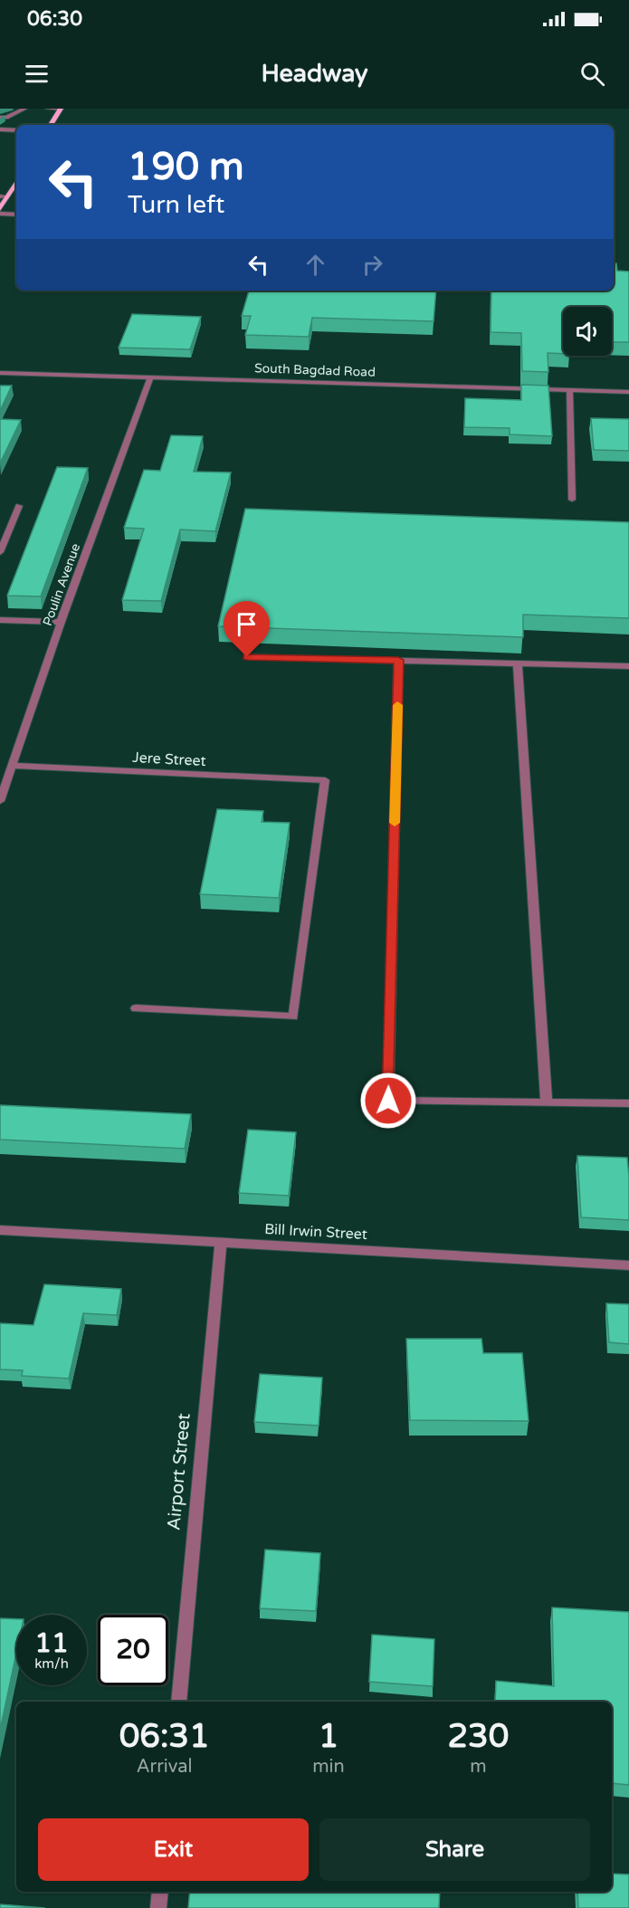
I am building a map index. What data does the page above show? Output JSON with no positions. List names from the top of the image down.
{
  "streets": {
    "street": [
      "South Bagdad Road",
      "Poulin Avenue",
      "Jere Street",
      "Bill Irwin Street",
      "Airport Street"
    ]
  },
  "crossings": [
    ["South Bagdad Road", "Poulin Avenue"],
    ["Poulin Avenue", "Jere Street"],
    ["Bill Irwin Street", "Airport Street"]
  ],
  "page": {
    "status": "06:30",
    "header": "Headway",
    "turn": ["190 m", "Turn left"],
    "speed": "11 km/h",
    "limit": "20",
    "eta": [
      "06:31",
      "Arrival",
      "1",
      "min",
      "230",
      "m"
    ],
    "buttons": ["Exit", "Share"]
  }
}
